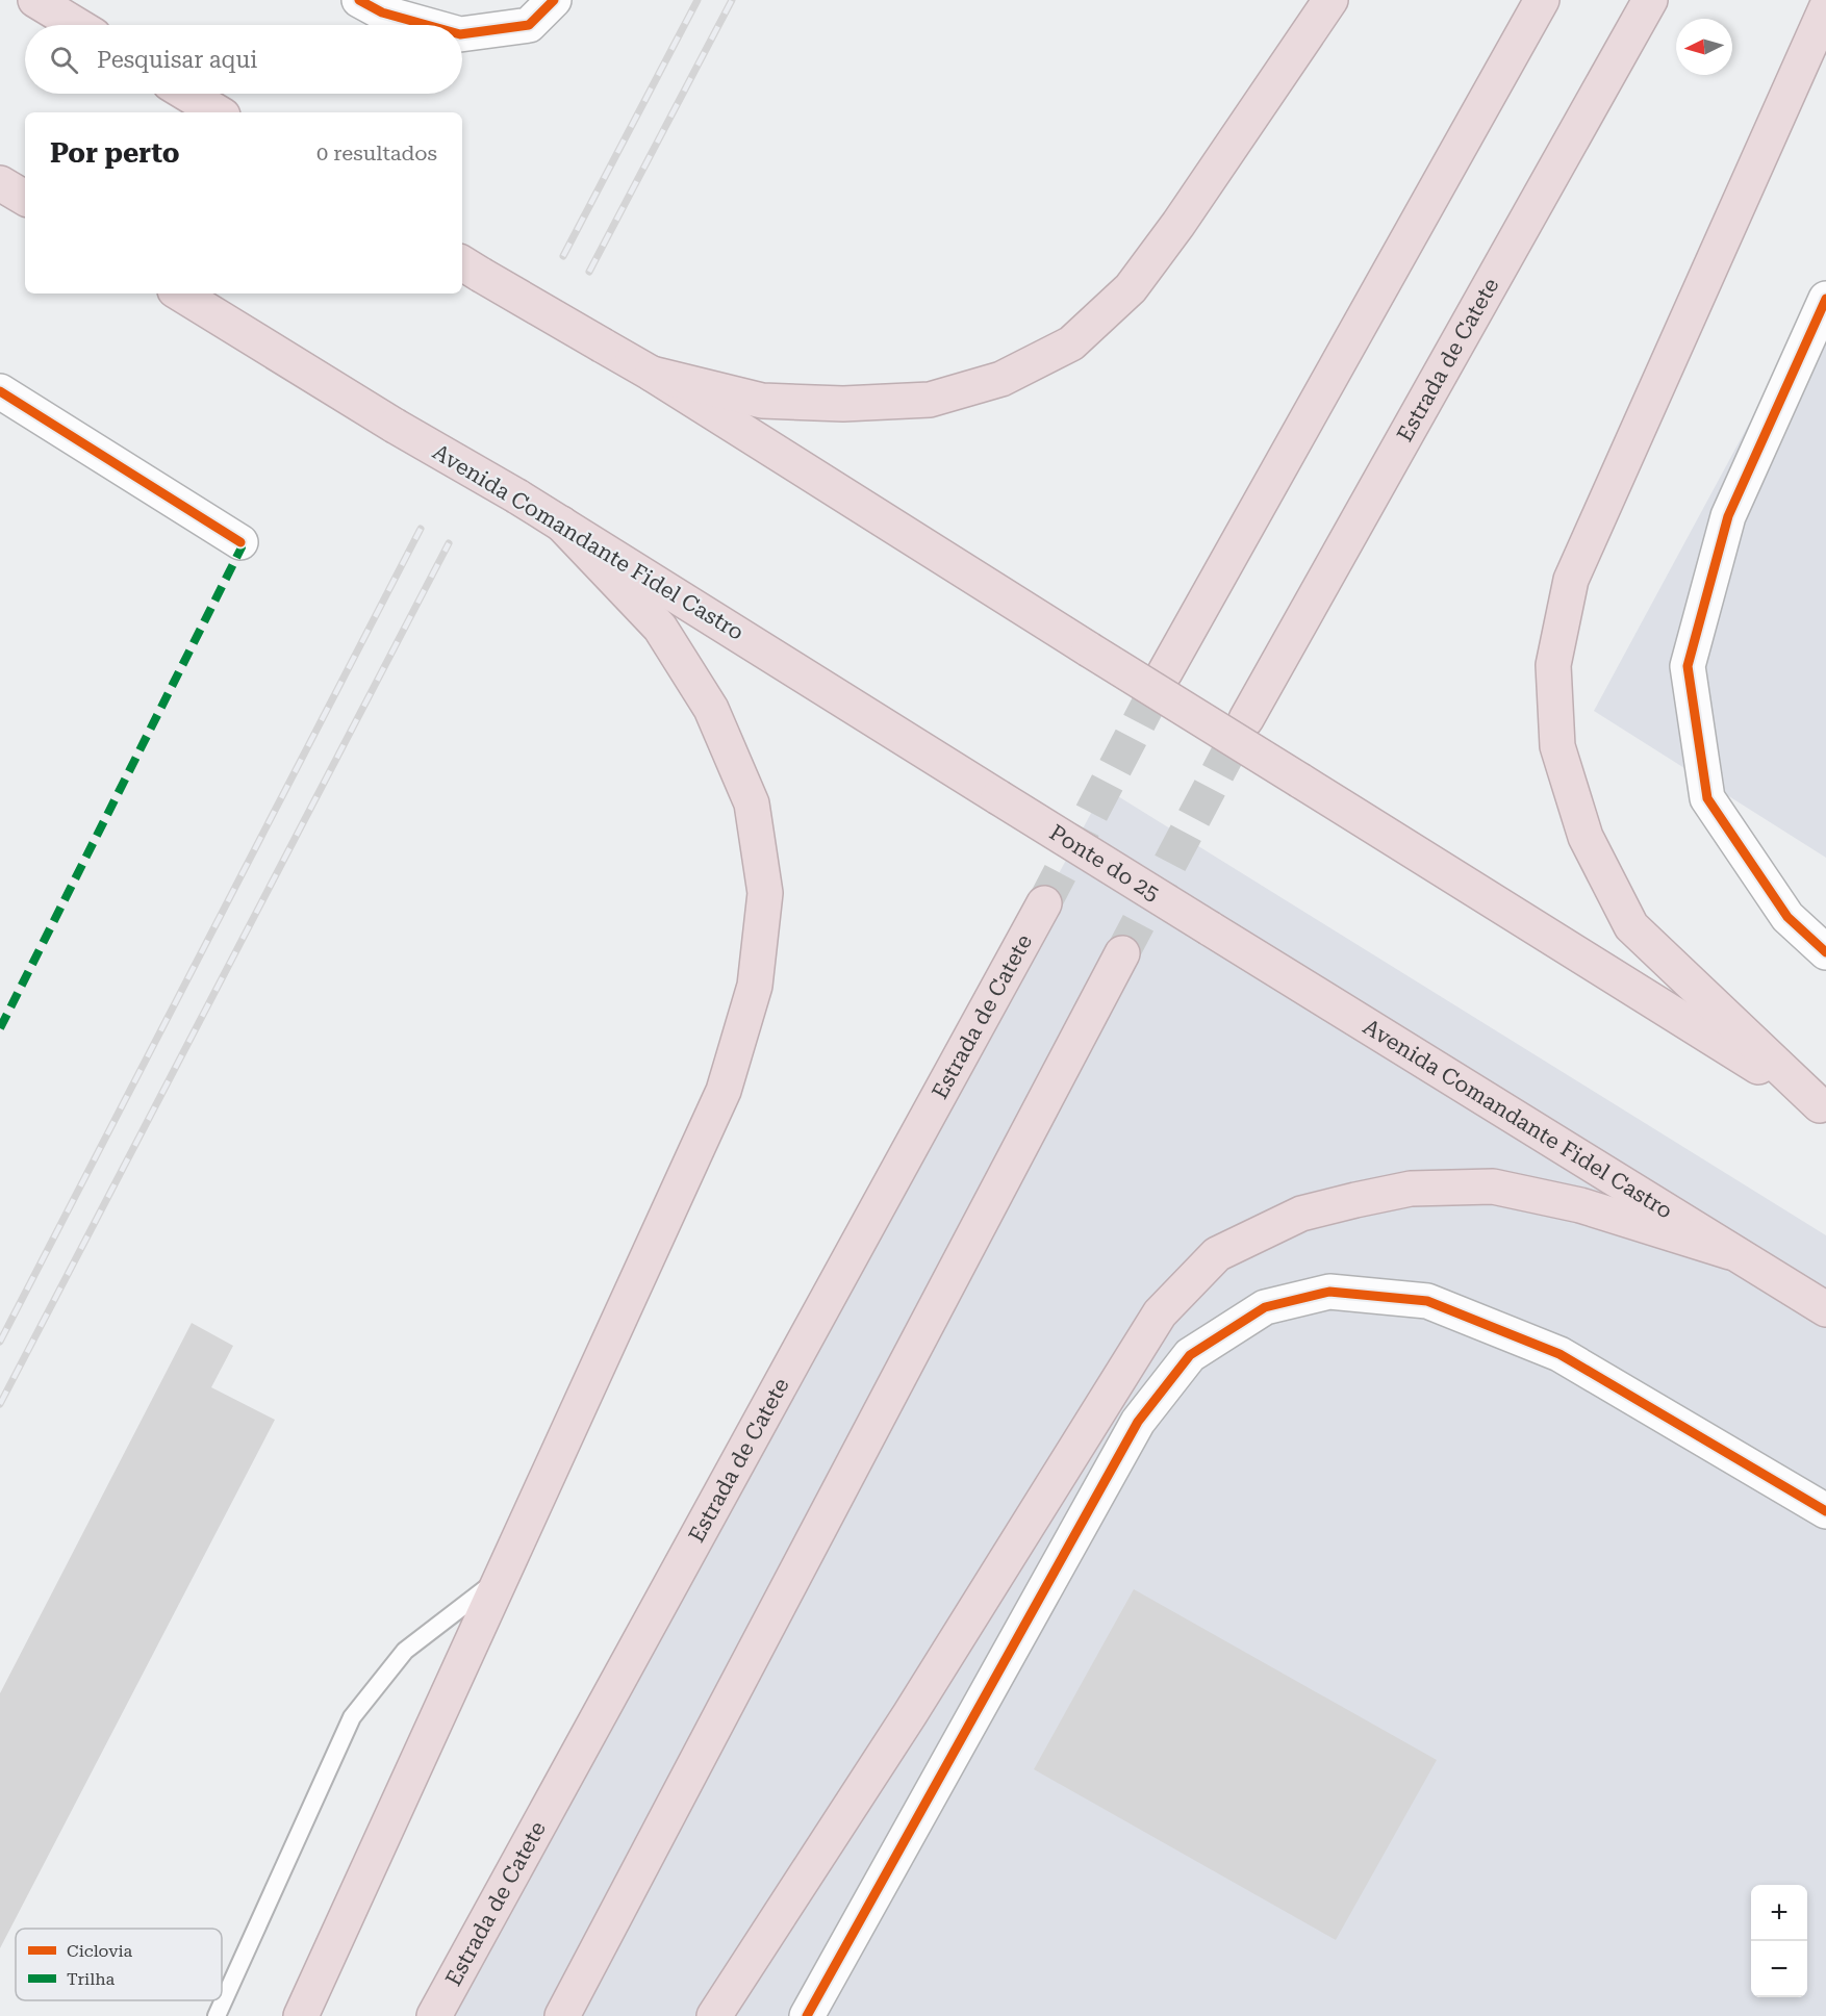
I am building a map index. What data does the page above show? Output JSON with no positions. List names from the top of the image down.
{
  "streets": {
    "highway": ["Estrada de Catete", "Avenida Comandante Fidel Castro", "Ponte do 25"]
  },
  "crossings": [
    ["Avenida Comandante Fidel Castro", "Ponte do 25"]
  ],
  "legend": ["Ciclovia", "Trilha"],
  "north": "left",
  "page": {
    "search": "Pesquisar aqui",
    "heading": ["Por perto", "0 resultados"],
    "map_buttons": ["+", "−"]
  }
}
